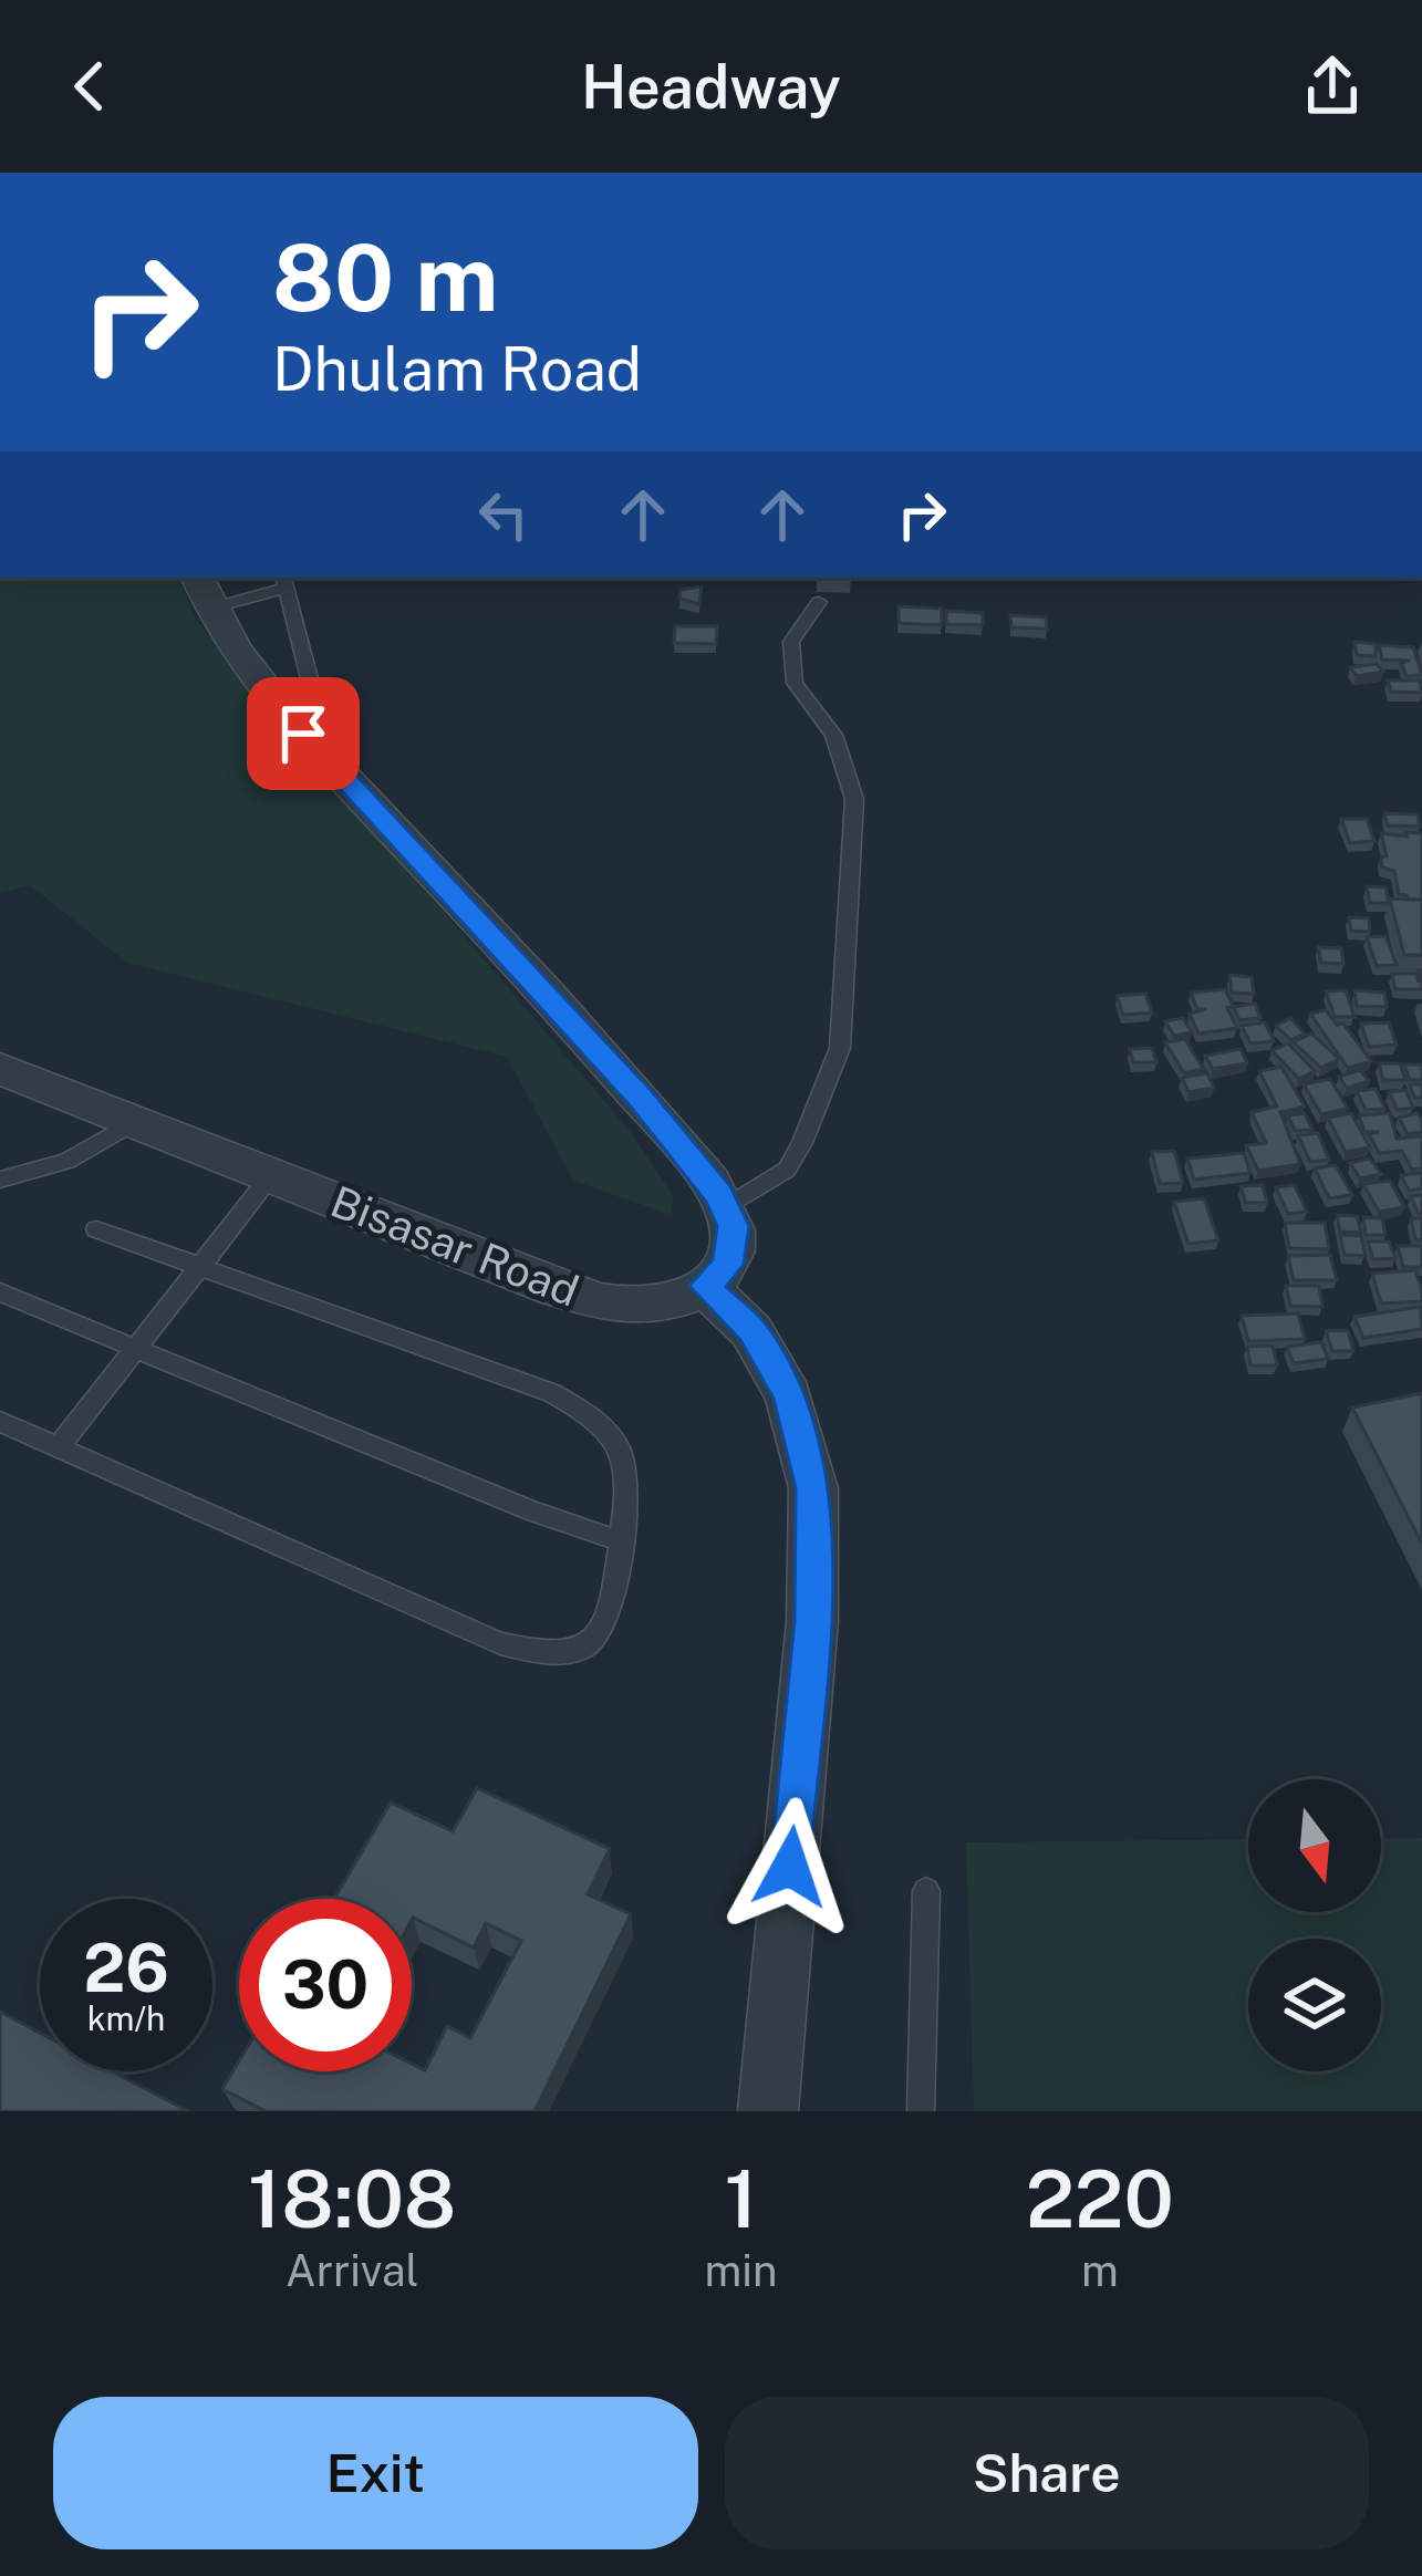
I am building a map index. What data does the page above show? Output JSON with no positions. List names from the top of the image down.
{
  "streets": {
    "street": ["Bisasar Road"]
  },
  "north": "bottom",
  "page": {
    "header": "Headway",
    "turn": ["80 m", "Dhulam Road"],
    "speed": "26 km/h",
    "limit": "30",
    "eta": [
      "18:08",
      "Arrival",
      "1",
      "min",
      "220",
      "m"
    ],
    "buttons": ["Exit", "Share"]
  }
}
